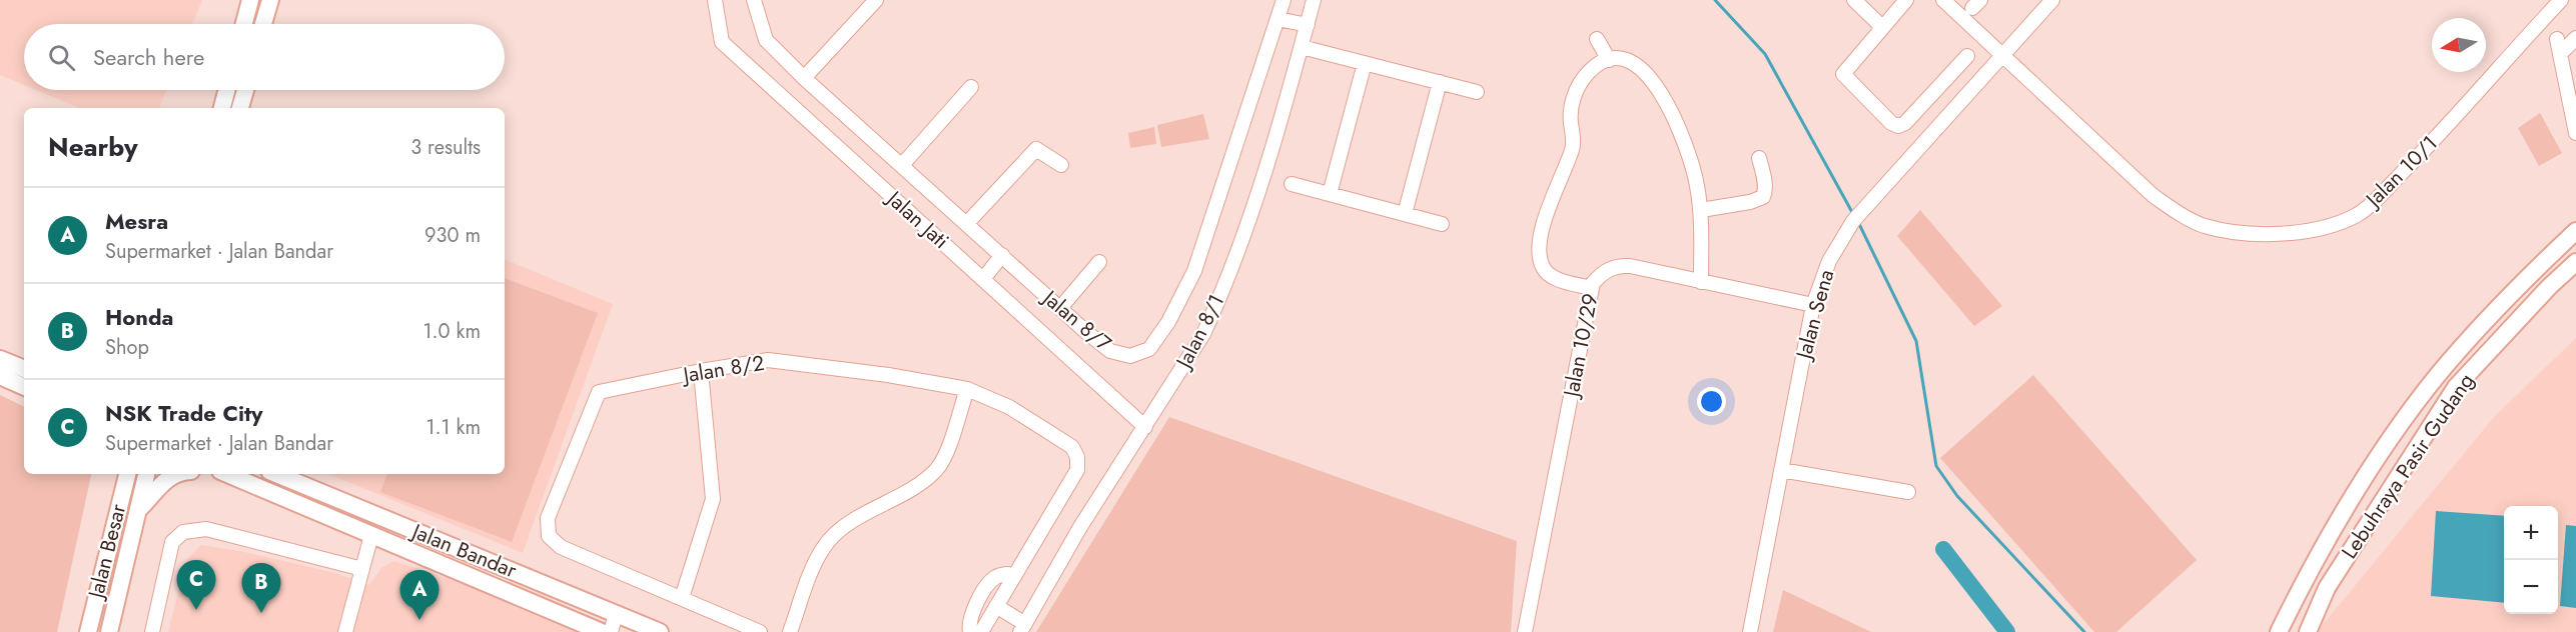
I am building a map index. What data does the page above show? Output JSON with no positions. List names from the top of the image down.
{
  "streets": {
    "main road": ["Lebuhraya Pasir Gudang", "Jalan Besar", "Jalan Bandar"],
    "street": [
      "Jalan 10/1",
      "Jalan Jati",
      "Jalan Sena",
      "Jalan 8/7",
      "Jalan 8/1",
      "Jalan 10/29",
      "Jalan 8/2"
    ]
  },
  "crossings": [
    ["Jalan 10/1", "Jalan Sena"],
    ["Jalan Jati", "Jalan 8/1"],
    ["Jalan Sena", "Jalan 10/29"]
  ],
  "north": "left",
  "page": {
    "search": "Search here",
    "heading": ["Nearby", "3 results"],
    "list": [
      {
        "mark": "A",
        "name": "Mesra",
        "note": "Supermarket · Jalan Bandar",
        "value": "930 m"
      },
      {
        "mark": "B",
        "name": "Honda",
        "note": "Shop",
        "value": "1.0 km"
      },
      {
        "mark": "C",
        "name": "NSK Trade City",
        "note": "Supermarket · Jalan Bandar",
        "value": "1.1 km"
      }
    ],
    "map_buttons": ["+", "−"],
    "pins": ["C", "B", "A"]
  }
}
